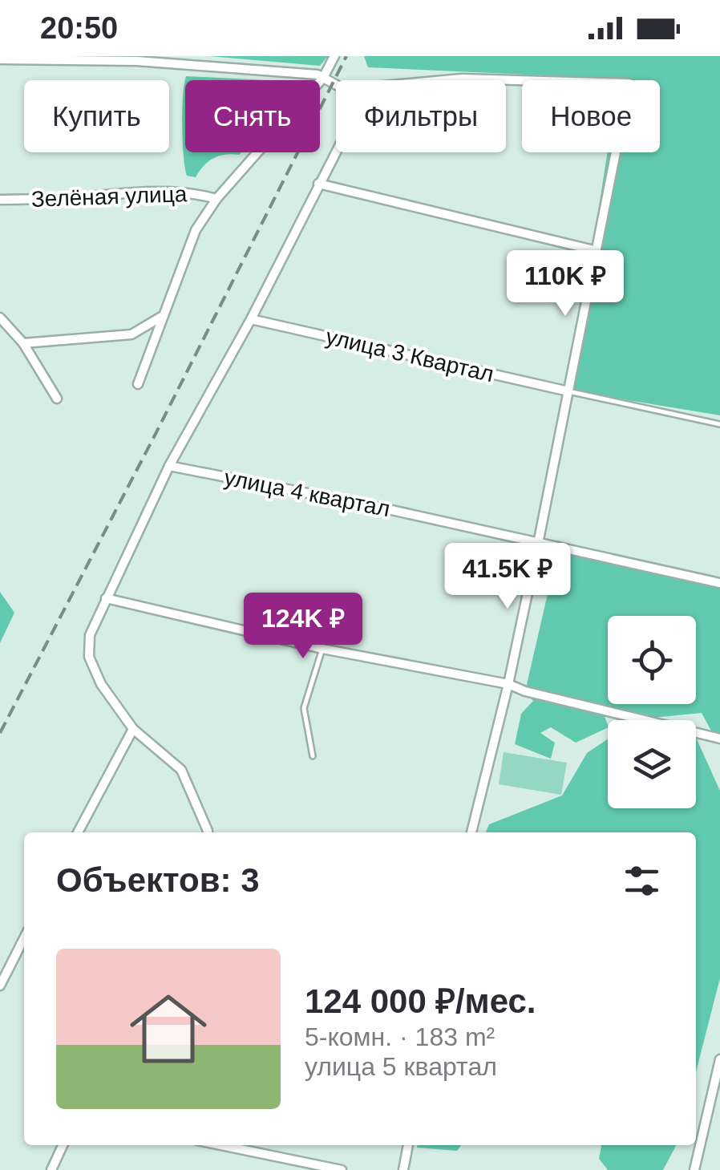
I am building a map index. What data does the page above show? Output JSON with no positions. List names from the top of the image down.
{
  "streets": {
    "street": ["Зелёная улица", "улица 3 Квартал", "улица 4 квартал"]
  },
  "page": {
    "status": "20:50",
    "chip": [
      "Купить",
      "Снять",
      "Фильтры",
      "Новое"
    ],
    "price": ["110K ₽", "41.5K ₽", "124K ₽"],
    "heading": "Объектов: 3",
    "list": [
      {
        "name": "124 000 ₽/мес.",
        "note": "5-комн. · 183 m² · улица 5 квартал"
      }
    ]
  }
}
